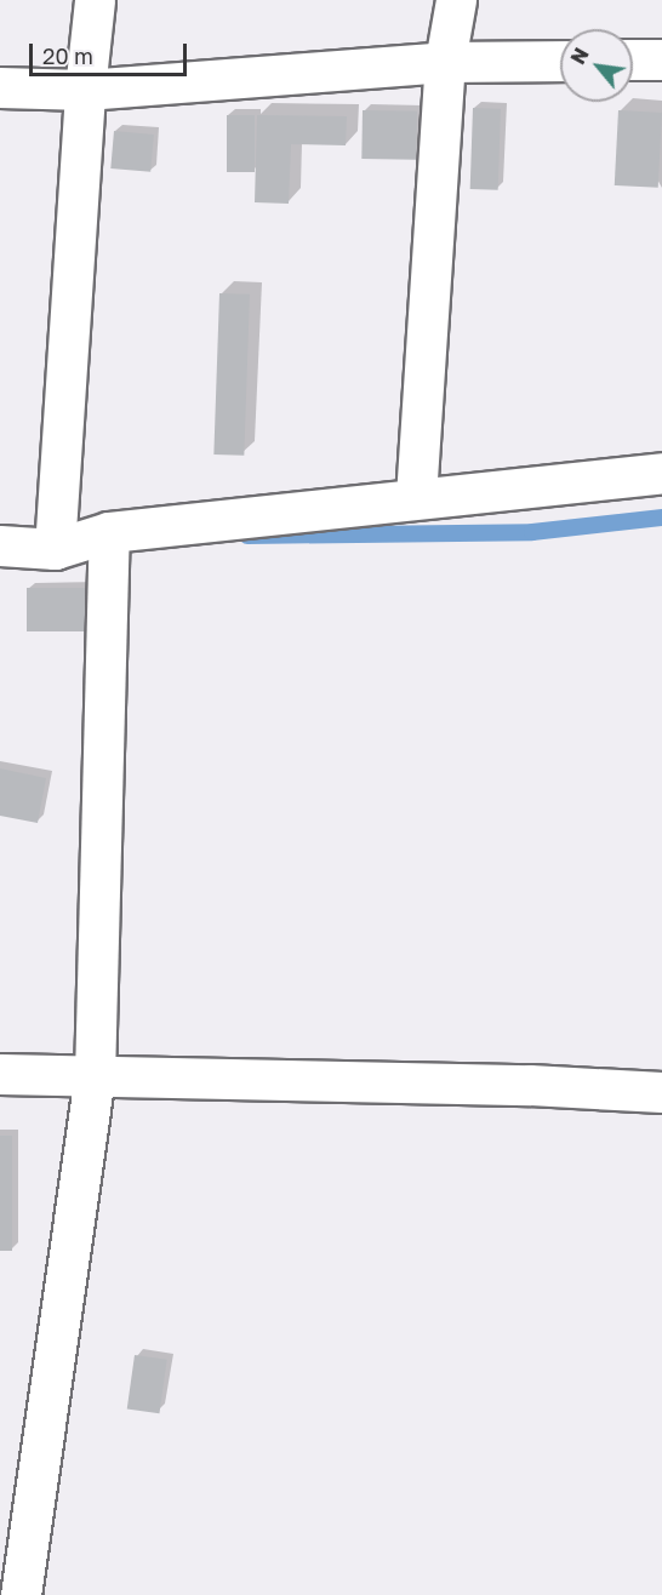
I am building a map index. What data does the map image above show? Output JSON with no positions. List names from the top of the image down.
{
  "scale_bar": "20 m",
  "north": "top left"
}
